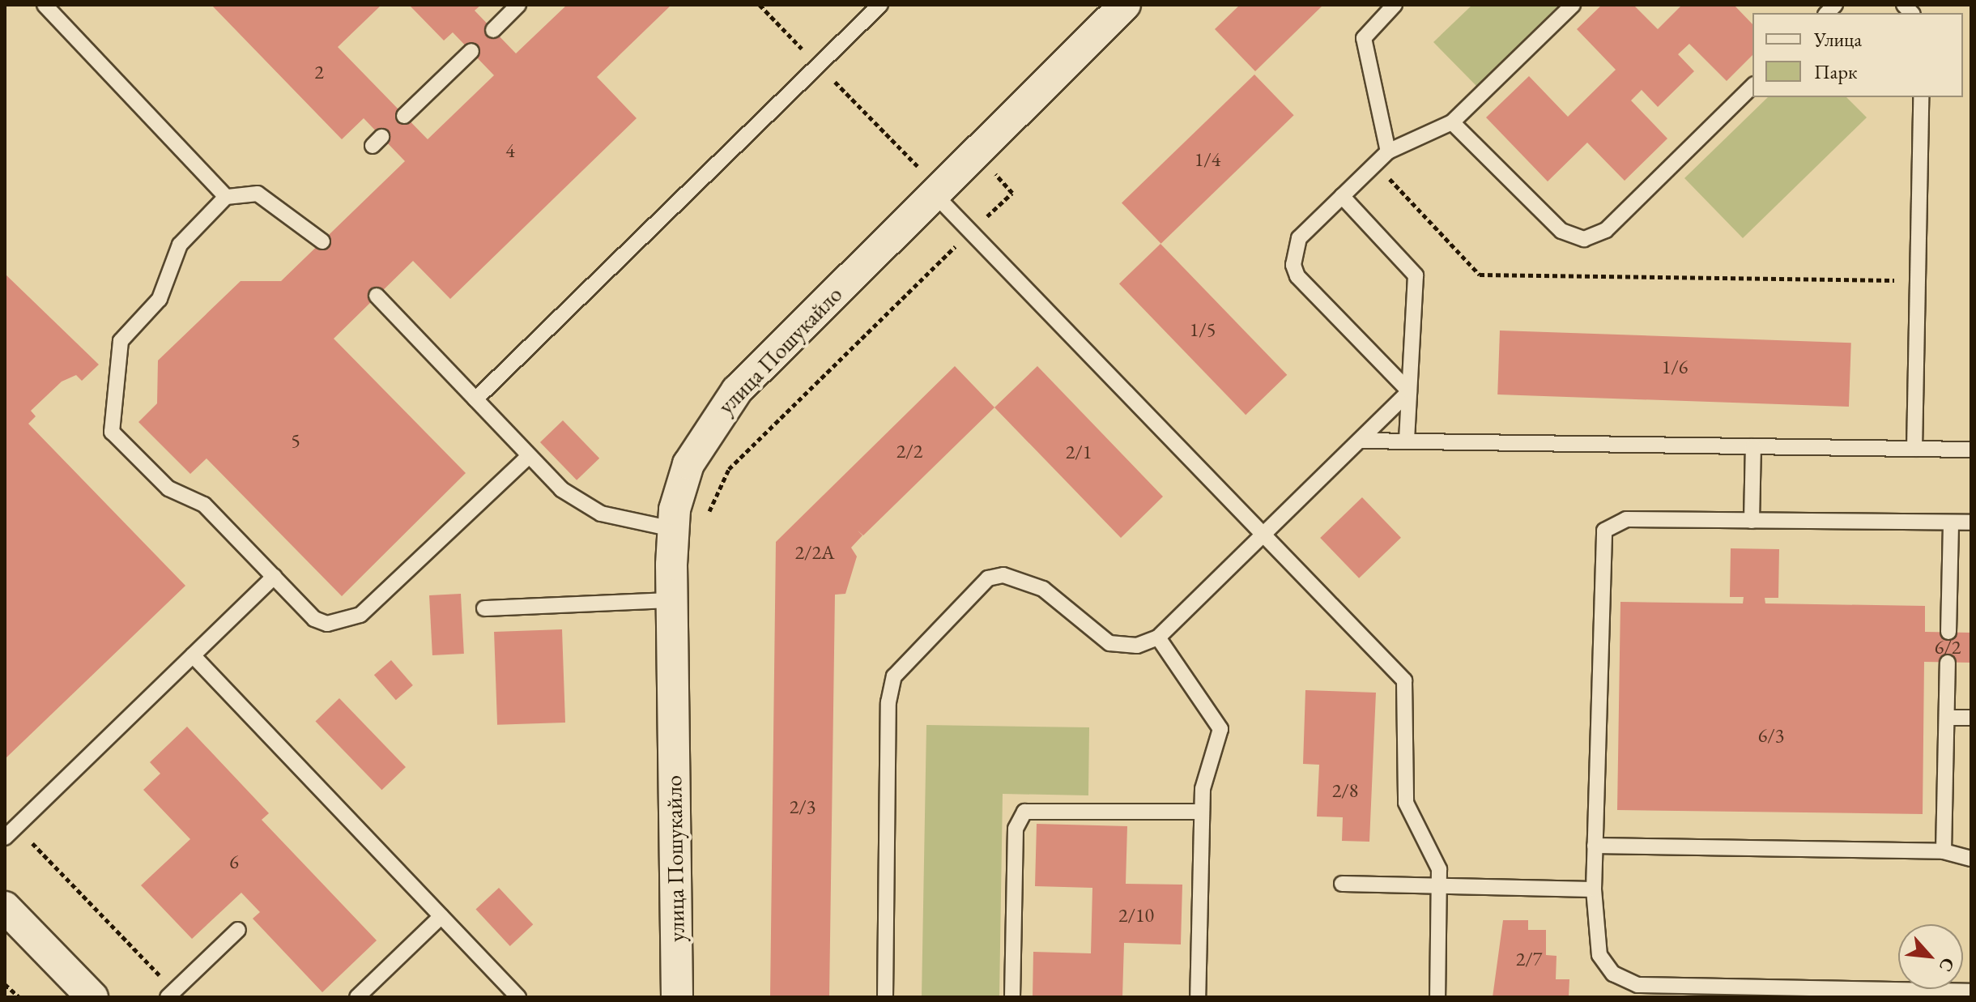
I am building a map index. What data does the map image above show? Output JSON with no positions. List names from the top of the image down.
{
  "streets": {
    "street": ["улица Пошукайло"]
  },
  "house_numbers": [
    "2",
    "4",
    "1/4",
    "1/5",
    "1/6",
    "5",
    "2/2",
    "2/1",
    "2/2А",
    "6/2",
    "6/3",
    "2/8",
    "2/3",
    "6",
    "2/10",
    "2/7"
  ],
  "legend": ["Улица", "Парк"],
  "north": "bottom right"
}
